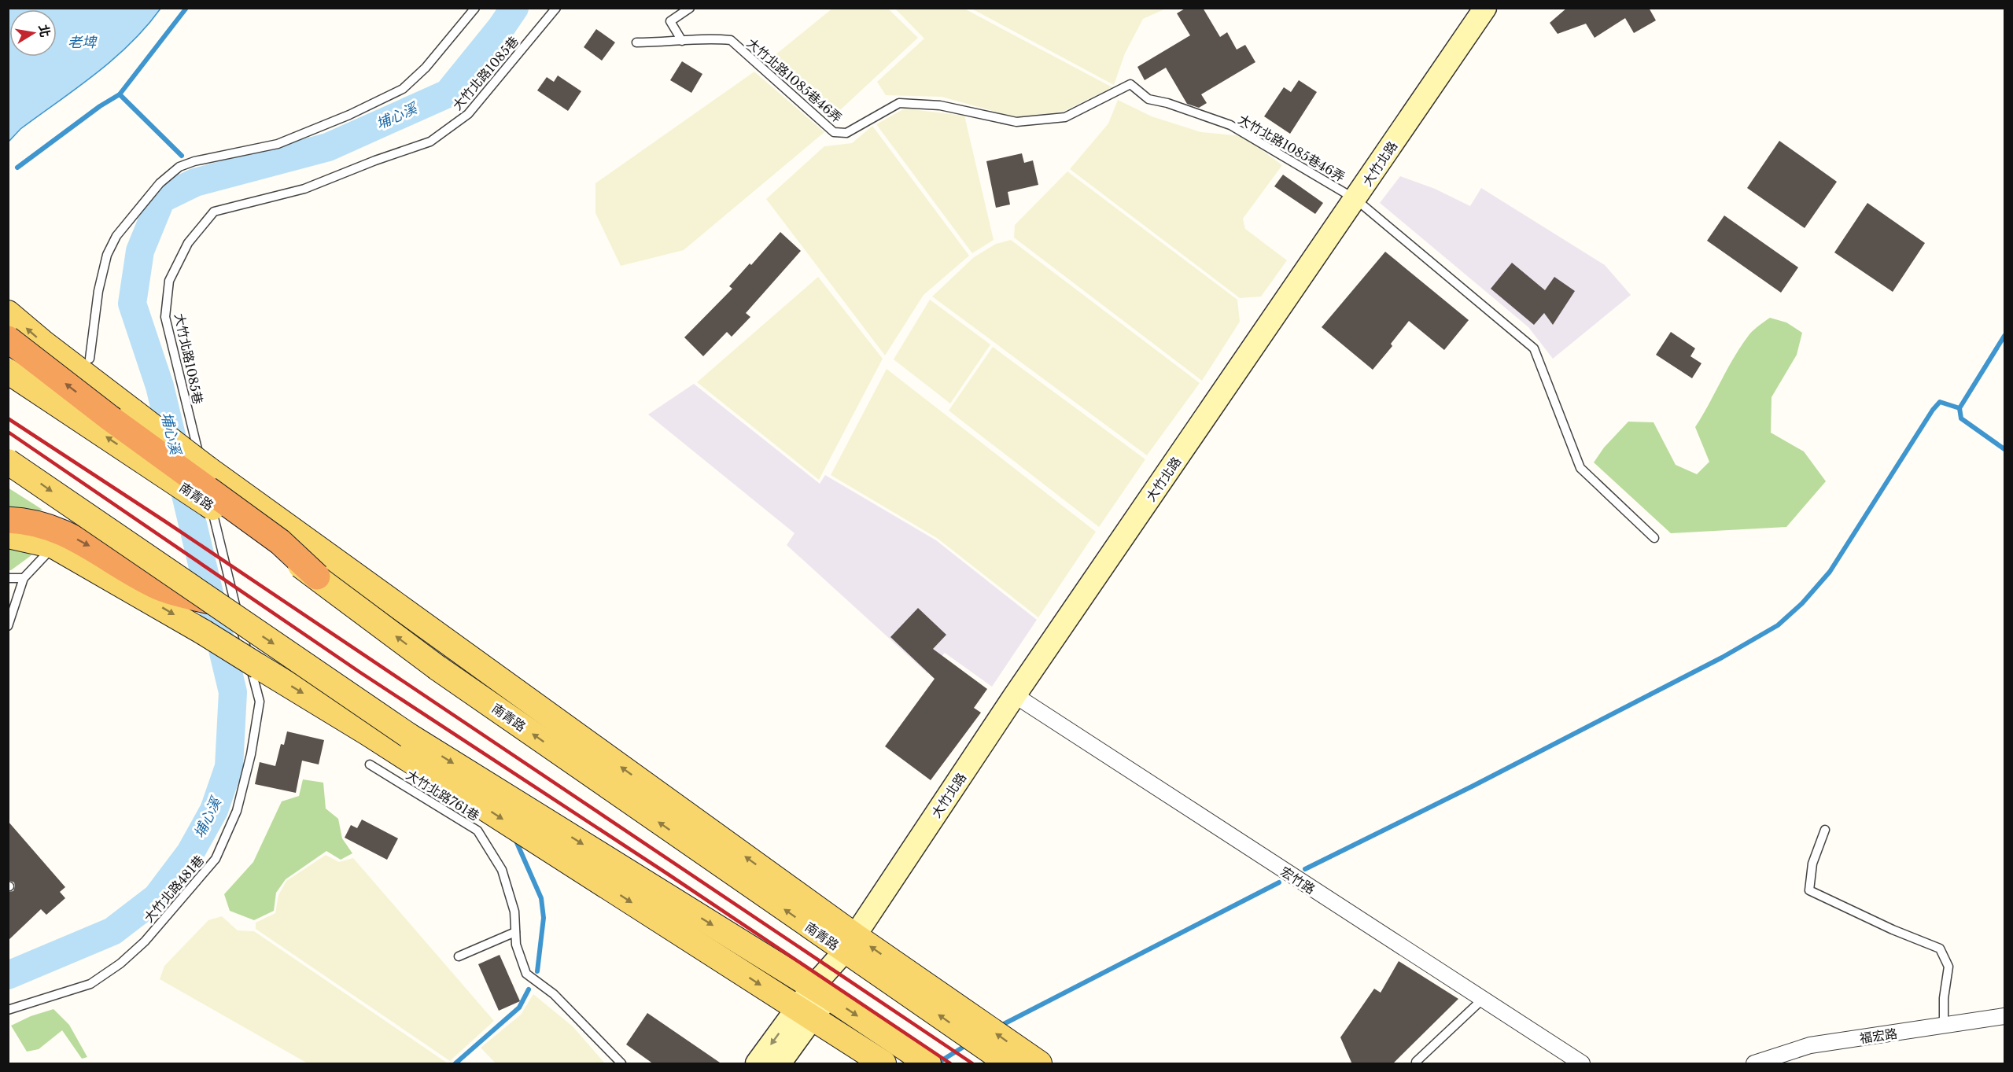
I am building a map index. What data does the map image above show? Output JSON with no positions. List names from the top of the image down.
{
  "streets": {
    "main road": ["南青路"],
    "street": ["大竹北路", "宏竹路", "福宏路"],
    "lane": [
      "大竹北路1085巷",
      "大竹北路1085巷46弄",
      "大竹北路761巷",
      "大竹北路481巷"
    ]
  },
  "crossings": [
    ["大竹北路1085巷", "大竹北路481巷"],
    ["大竹北路1085巷46弄", "大竹北路"],
    ["大竹北路", "南青路"],
    ["大竹北路", "宏竹路"]
  ],
  "water": ["老埤", "埔心溪"],
  "north": "right"
}
